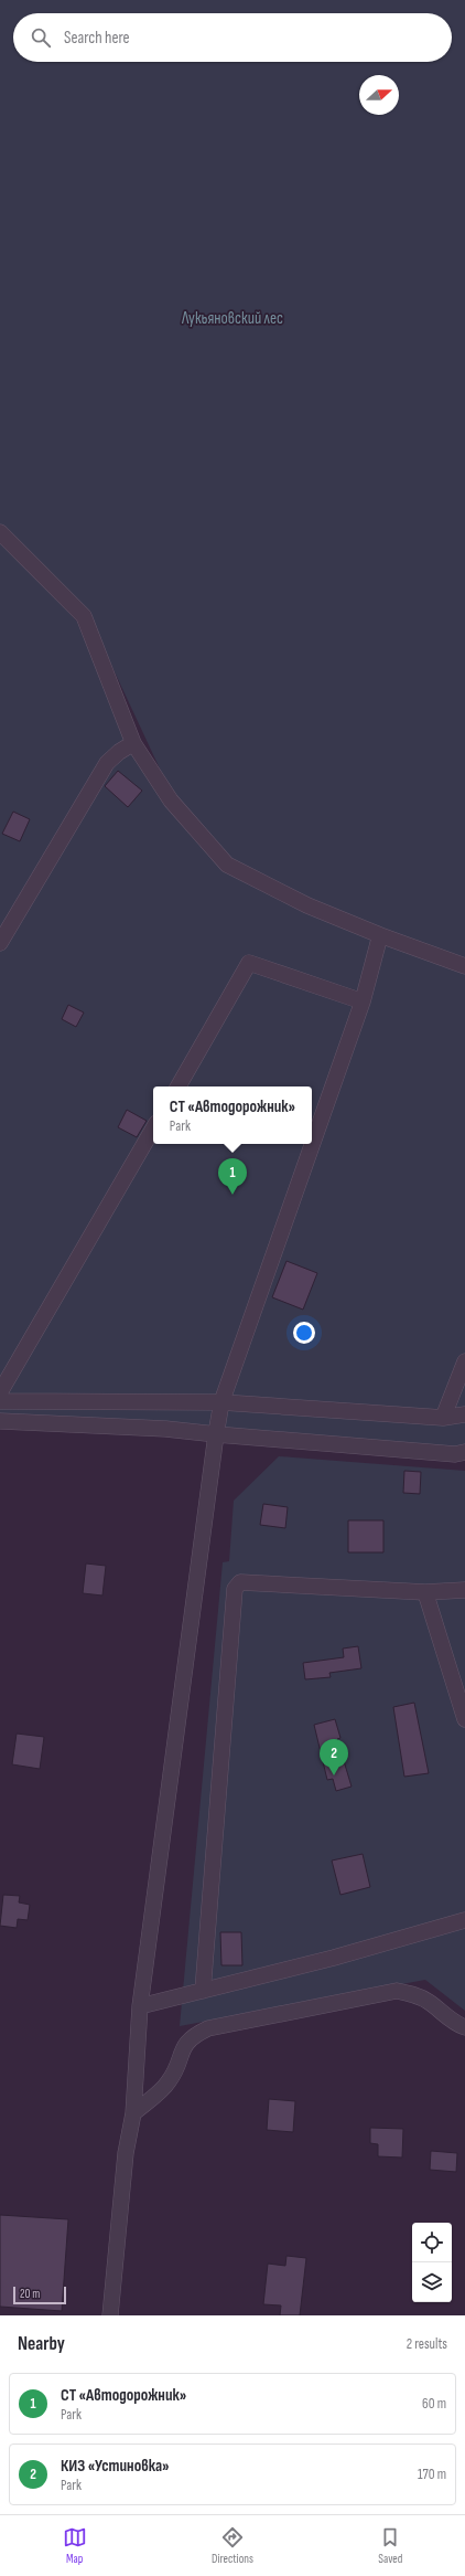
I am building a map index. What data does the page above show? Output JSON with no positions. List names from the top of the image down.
{
  "parks": ["Лукьяновский лес"],
  "scale_bar": "20 m",
  "north": "right",
  "page": {
    "search": "Search here",
    "popup": ["СТ «Автодорожник»", "Park"],
    "pins": ["1", "2"],
    "scale": "20 m",
    "heading": ["Nearby", "2 results"],
    "list": [
      {
        "mark": "1",
        "name": "СТ «Автодорожник»",
        "note": "Park",
        "value": "60 m"
      },
      {
        "mark": "2",
        "name": "КИЗ «Устиновка»",
        "note": "Park",
        "value": "170 m"
      }
    ],
    "nav": ["Map", "Directions", "Saved"]
  }
}
